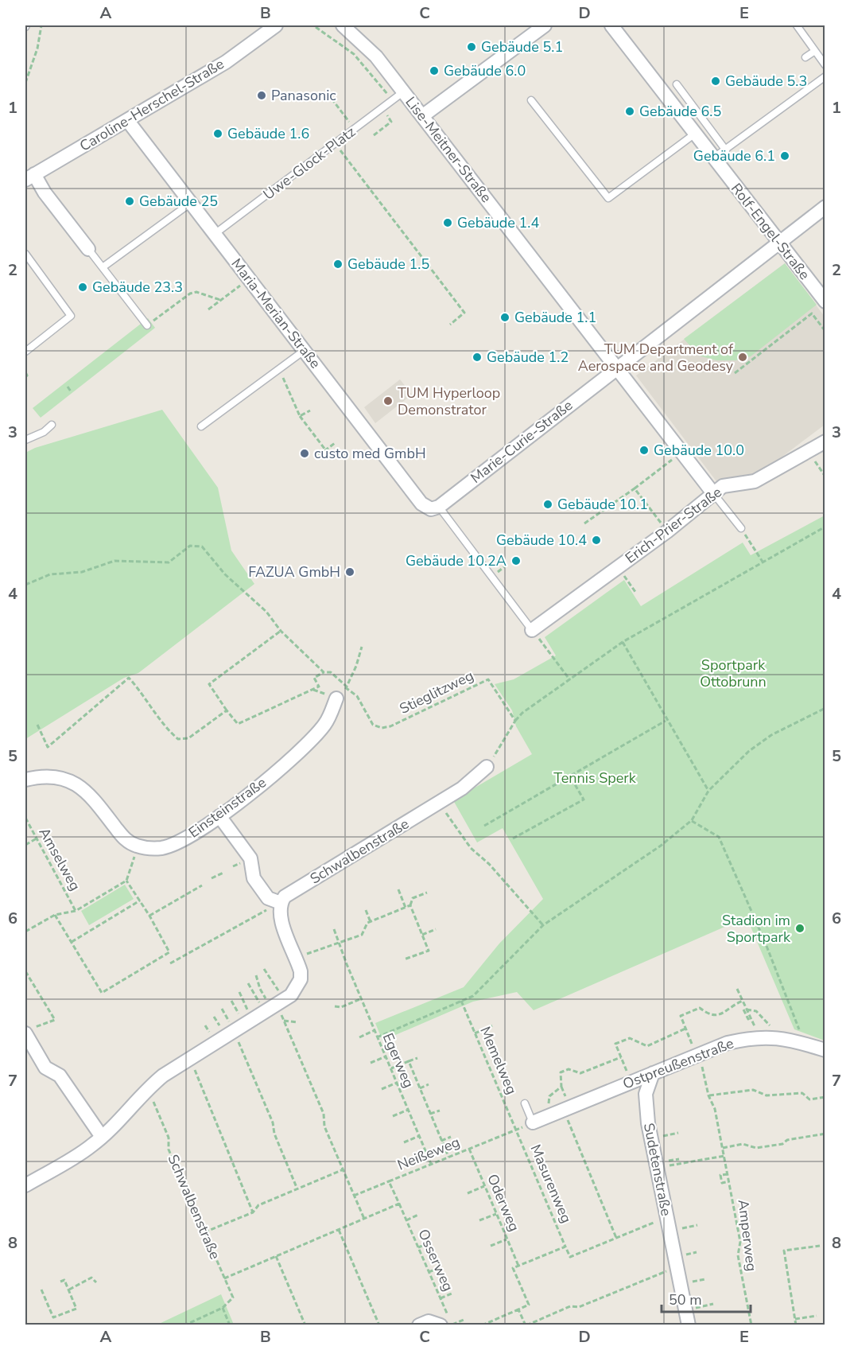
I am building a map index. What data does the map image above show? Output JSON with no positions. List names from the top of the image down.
{
  "streets": {
    "street": [
      "Caroline-Herschel-Straße",
      "Lise-Meitner-Straße",
      "Rolf-Engel-Straße",
      "Maria-Merian-Straße",
      "Marie-Curie-Straße",
      "Erich-Prier-Straße",
      "Einsteinstraße",
      "Schwalbenstraße",
      "Ostpreußenstraße",
      "Sudetenstraße"
    ],
    "lane": ["Uwe-Glock-Platz"],
    "path": [
      "Stieglitzweg",
      "Amselweg",
      "Egerweg",
      "Memelweg",
      "Neißeweg",
      "Masurenweg",
      "Oderweg",
      "Amperweg",
      "Osserweg"
    ]
  },
  "crossings": [
    ["Caroline-Herschel-Straße", "Maria-Merian-Straße"],
    ["Lise-Meitner-Straße", "Uwe-Glock-Platz"],
    ["Lise-Meitner-Straße", "Marie-Curie-Straße"],
    ["Lise-Meitner-Straße", "Erich-Prier-Straße"],
    ["Uwe-Glock-Platz", "Maria-Merian-Straße"],
    ["Rolf-Engel-Straße", "Marie-Curie-Straße"],
    ["Maria-Merian-Straße", "Marie-Curie-Straße"],
    ["Egerweg", "Neißeweg"],
    ["Memelweg", "Neißeweg"],
    ["Memelweg", "Masurenweg"],
    ["Ostpreußenstraße", "Neißeweg"],
    ["Ostpreußenstraße", "Sudetenstraße"],
    ["Ostpreußenstraße", "Amperweg"],
    ["Neißeweg", "Masurenweg"],
    ["Neißeweg", "Oderweg"],
    ["Neißeweg", "Osserweg"]
  ],
  "parks": ["Sportpark Ottobrunn", "Tennis Sperk"],
  "places": [
    "Gebäude 5.1",
    "Gebäude 6.0",
    "Gebäude 5.3",
    "Panasonic",
    "Gebäude 6.5",
    "Gebäude 1.6",
    "Gebäude 6.1",
    "Gebäude 25",
    "Gebäude 1.4",
    "Gebäude 1.5",
    "Gebäude 23.3",
    "Gebäude 1.1",
    "Gebäude 1.2",
    "TUM Department of Aerospace and Geodesy",
    "TUM Hyperloop Demonstrator",
    "Gebäude 10.0",
    "custo med GmbH",
    "Gebäude 10.1",
    "Gebäude 10.4",
    "Gebäude 10.2A",
    "FAZUA GmbH",
    "Stadion im Sportpark"
  ],
  "scale_bar": "50 m",
  "grid": {
    "columns": [
      "A",
      "B",
      "C",
      "D",
      "E"
    ],
    "rows": [
      "1",
      "2",
      "3",
      "4",
      "5",
      "6",
      "7",
      "8"
    ]
  }
}
